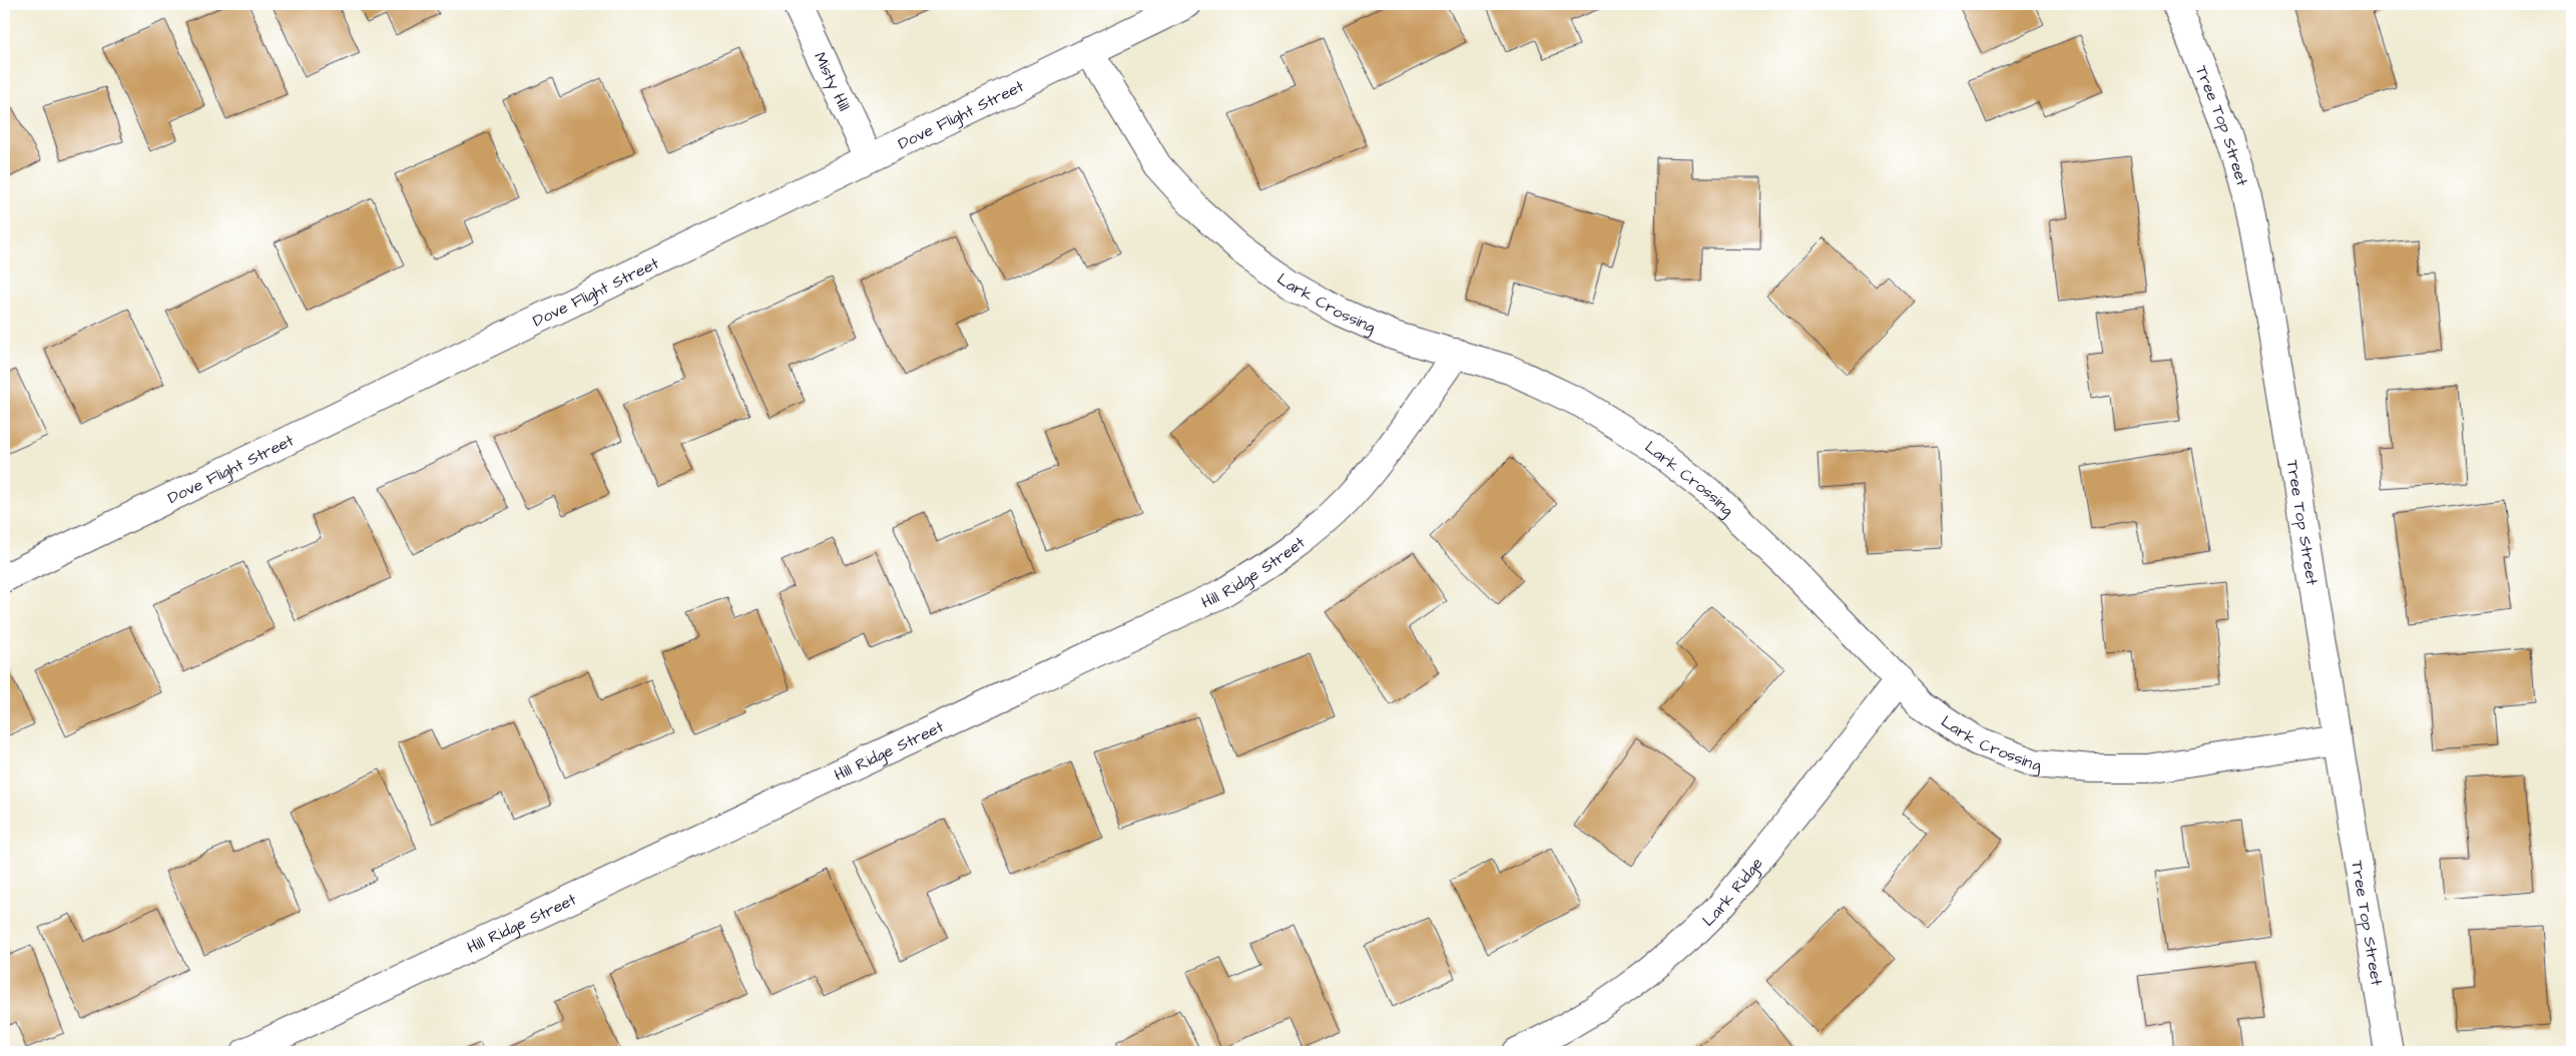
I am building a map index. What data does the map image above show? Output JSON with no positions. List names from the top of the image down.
{
  "streets": {
    "street": [
      "Misty Hill",
      "Dove Flight Street",
      "Tree Top Street",
      "Lark Crossing",
      "Hill Ridge Street",
      "Lark Ridge"
    ]
  },
  "crossings": [
    ["Misty Hill", "Dove Flight Street"],
    ["Dove Flight Street", "Lark Crossing"],
    ["Tree Top Street", "Lark Crossing"],
    ["Lark Crossing", "Hill Ridge Street"],
    ["Lark Crossing", "Lark Ridge"]
  ]
}
